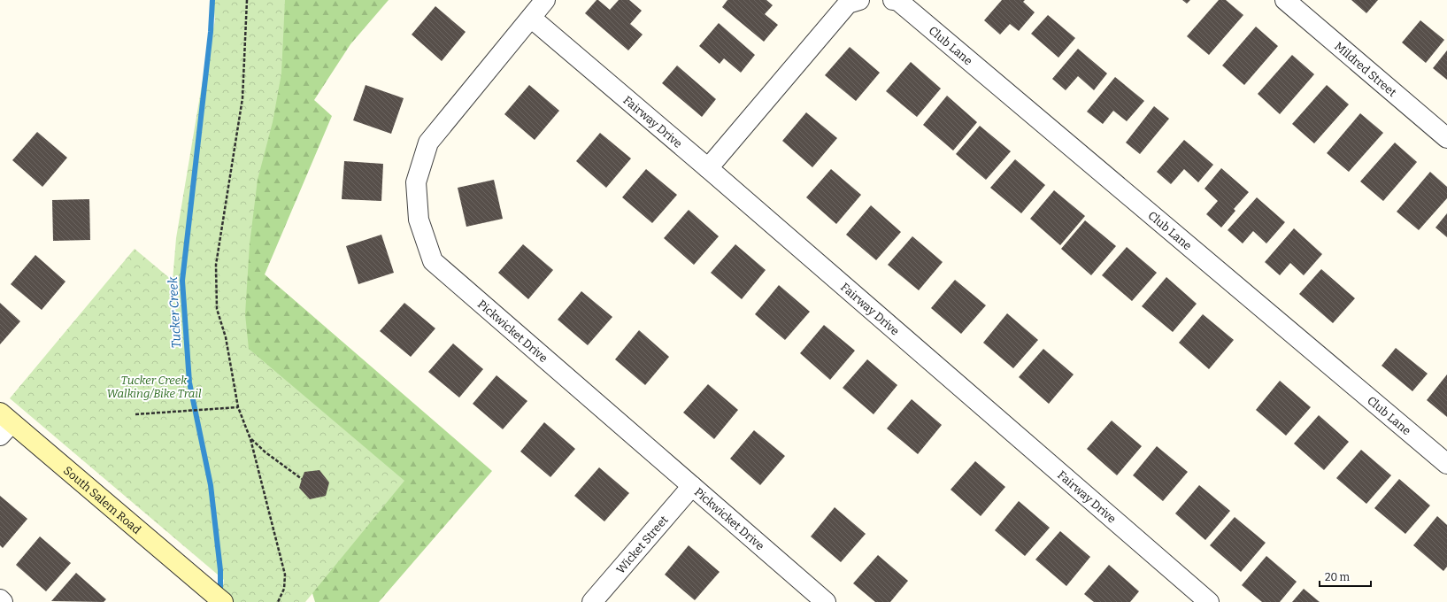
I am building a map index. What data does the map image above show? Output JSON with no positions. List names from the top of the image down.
{
  "streets": {
    "main road": ["South Salem Road"],
    "street": [
      "Club Lane",
      "Mildred Street",
      "Fairway Drive",
      "Pickwicket Drive",
      "Wicket Street"
    ]
  },
  "crossings": [
    ["Fairway Drive", "Pickwicket Drive"],
    ["Pickwicket Drive", "Wicket Street"]
  ],
  "water": ["Tucker Creek"],
  "parks": ["Tucker Creek Walking/Bike Trail"],
  "scale_bar": "20 m"
}
